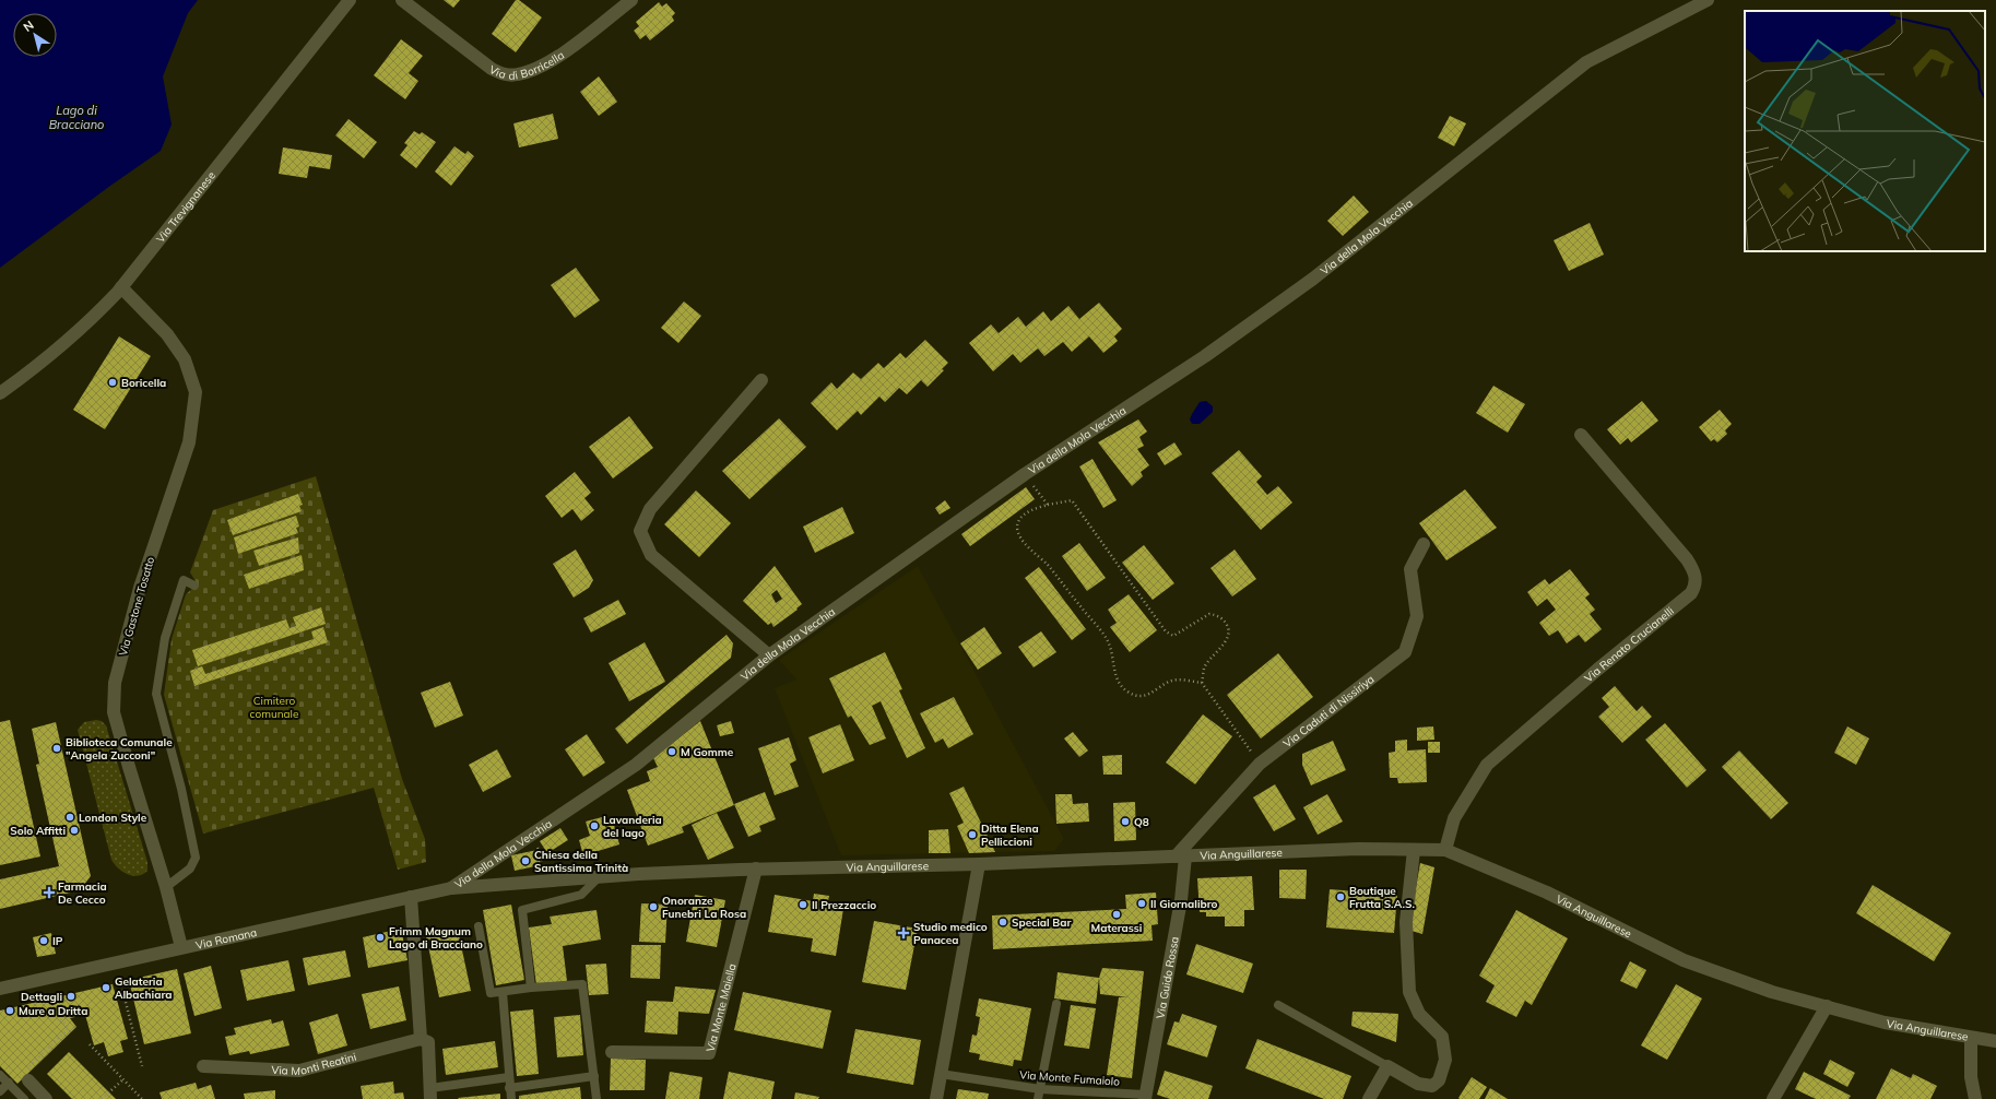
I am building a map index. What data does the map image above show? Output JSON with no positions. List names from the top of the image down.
{
  "streets": {
    "street": [
      "Via di Borricella",
      "Via Trevignanese",
      "Via della Mola Vecchia",
      "Via Gastone Tosatto",
      "Via Renato Crucianelli",
      "Via Caduti di Nissiriya",
      "Via Anguillarese",
      "Via Romana",
      "Via Guido Rossa",
      "Via Monte Maiella",
      "Via Monti Reatini"
    ],
    "lane": ["Via Monte Fumaiolo"]
  },
  "crossings": [
    ["Via Trevignanese", "Via Gastone Tosatto"],
    ["Via della Mola Vecchia", "Via Anguillarese"],
    ["Via della Mola Vecchia", "Via Romana"],
    ["Via Gastone Tosatto", "Via Romana"],
    ["Via Renato Crucianelli", "Via Anguillarese"],
    ["Via Caduti di Nissiriya", "Via Anguillarese"],
    ["Via Caduti di Nissiriya", "Via Guido Rossa"],
    ["Via Anguillarese", "Via Romana"],
    ["Via Anguillarese", "Via Guido Rossa"],
    ["Via Anguillarese", "Via Monte Maiella"],
    ["Via Guido Rossa", "Via Monte Fumaiolo"]
  ],
  "water": ["Lago di Bracciano"],
  "parks": ["Cimitero comunale"],
  "places": {
    "other": [
      "Boricella",
      "Biblioteca Comunale \"Angela Zucconi\"",
      "M Gomme",
      "London Style",
      "Q8",
      "Lavanderia del lago",
      "Solo Affitti",
      "Ditta Elena Pelliccioni",
      "Chiesa della Santissima Trinità",
      "Boutique Frutta S.A.S.",
      "Il Giornalibro",
      "Il Prezzaccio",
      "Onoranze Funebri La Rosa",
      "Materassi",
      "Special Bar",
      "Frimm Magnum Lago di Bracciano",
      "IP",
      "Gelateria Albachiara",
      "Dettagli",
      "Mure a Dritta"
    ],
    "health": ["Farmacia De Cecco", "Studio medico Panacea"]
  },
  "north": "top left"
}
